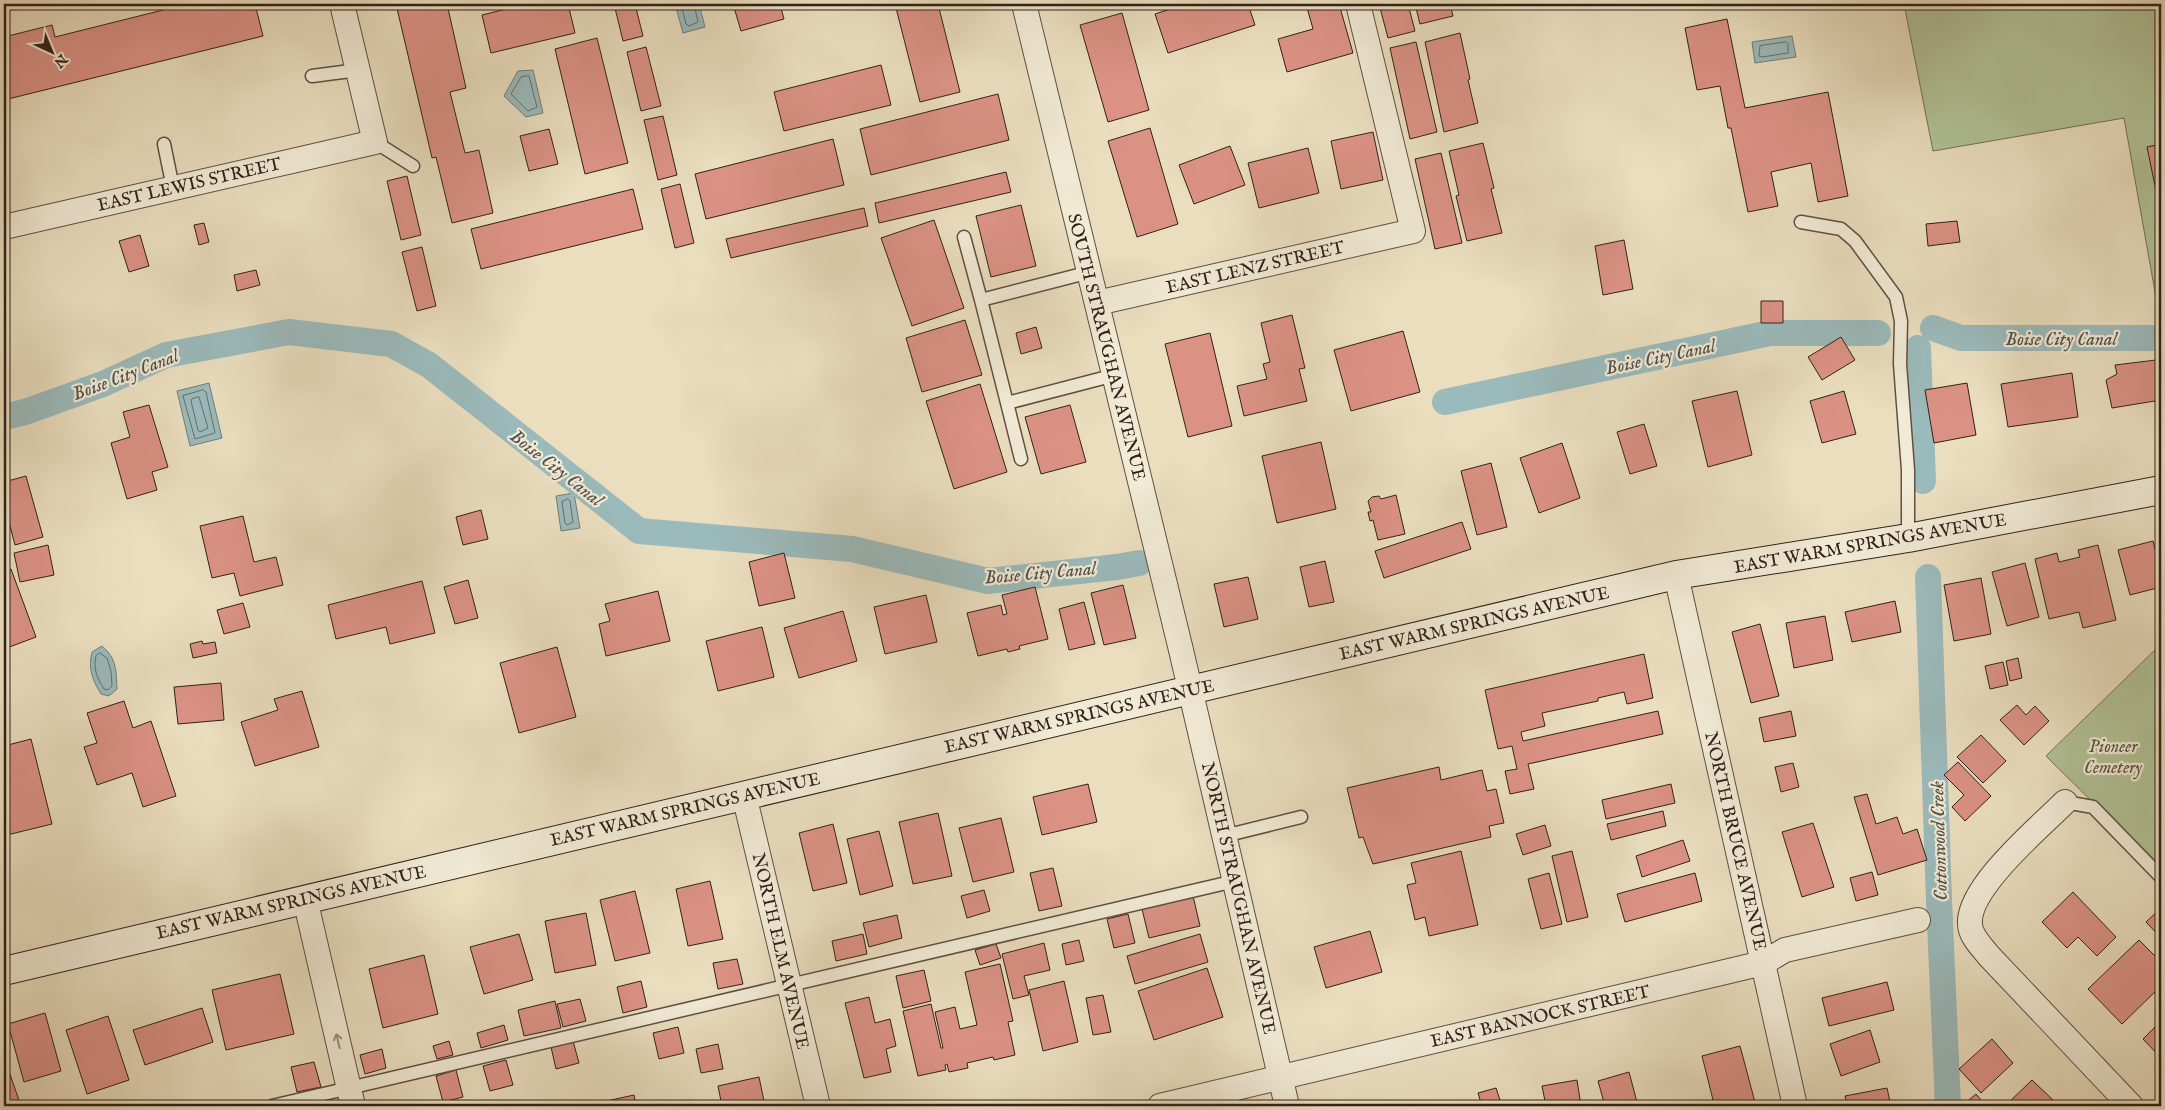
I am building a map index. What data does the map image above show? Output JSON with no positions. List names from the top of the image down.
{
  "streets": {
    "street": [
      "EAST LEWIS STREET",
      "EAST LENZ STREET",
      "SOUTH STRAUGHAN AVENUE",
      "EAST WARM SPRINGS AVENUE",
      "NORTH BRUCE AVENUE",
      "NORTH STRAUGHAN AVENUE",
      "NORTH ELM AVENUE",
      "EAST BANNOCK STREET"
    ]
  },
  "crossings": [
    ["EAST LENZ STREET", "SOUTH STRAUGHAN AVENUE"],
    ["SOUTH STRAUGHAN AVENUE", "EAST WARM SPRINGS AVENUE"],
    ["SOUTH STRAUGHAN AVENUE", "NORTH STRAUGHAN AVENUE"],
    ["EAST WARM SPRINGS AVENUE", "NORTH BRUCE AVENUE"],
    ["EAST WARM SPRINGS AVENUE", "NORTH STRAUGHAN AVENUE"],
    ["EAST WARM SPRINGS AVENUE", "NORTH ELM AVENUE"],
    ["NORTH BRUCE AVENUE", "EAST BANNOCK STREET"],
    ["NORTH STRAUGHAN AVENUE", "EAST BANNOCK STREET"]
  ],
  "water": ["Boise City Canal", "Cottonwood Creek"],
  "parks": ["Pioneer Cemetery"],
  "north": "bottom right"
}
